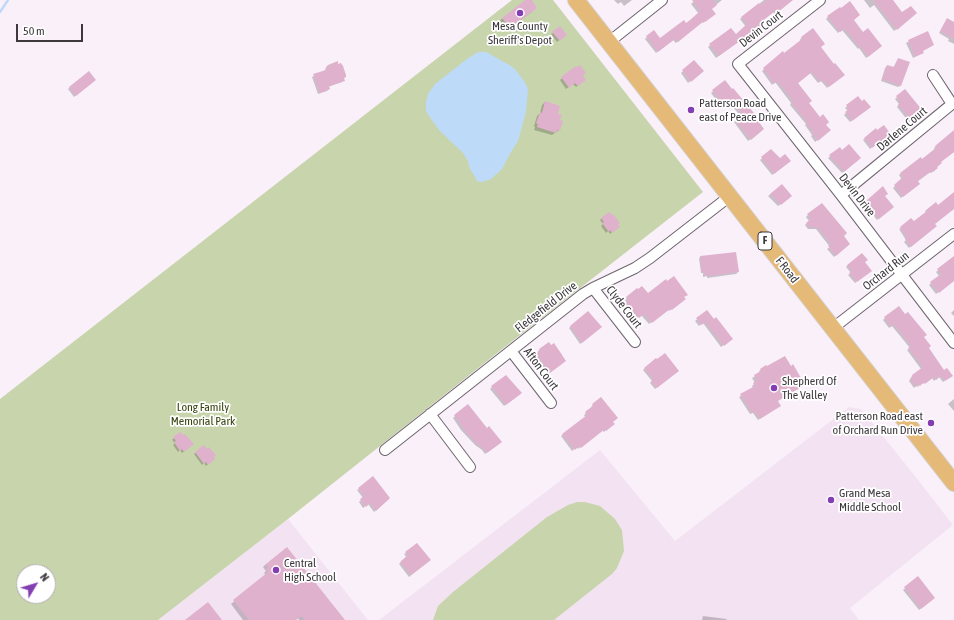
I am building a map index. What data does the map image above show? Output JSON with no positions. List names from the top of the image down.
{
  "streets": {
    "main road": ["F", "F Road"],
    "street": [
      "Devin Court",
      "Darlene Court",
      "Devin Drive",
      "Orchard Run",
      "Fledgefield Drive",
      "Clyde Court",
      "Afton Court"
    ]
  },
  "crossings": [
    ["Devin Court", "Devin Drive"],
    ["Darlene Court", "Devin Drive"],
    ["Devin Drive", "Orchard Run"],
    ["F Road", "Orchard Run"],
    ["F Road", "Fledgefield Drive"],
    ["Fledgefield Drive", "Clyde Court"],
    ["Fledgefield Drive", "Afton Court"]
  ],
  "parks": ["Long Family Memorial Park"],
  "places": [
    "Mesa County Sheriff's Depot",
    "Patterson Road east of Peace Drive",
    "Shepherd Of The Valley",
    "Patterson Road east of Orchard Run Drive",
    "Grand Mesa Middle School",
    "Central High School"
  ],
  "scale_bar": "50 m",
  "north": "top right"
}
